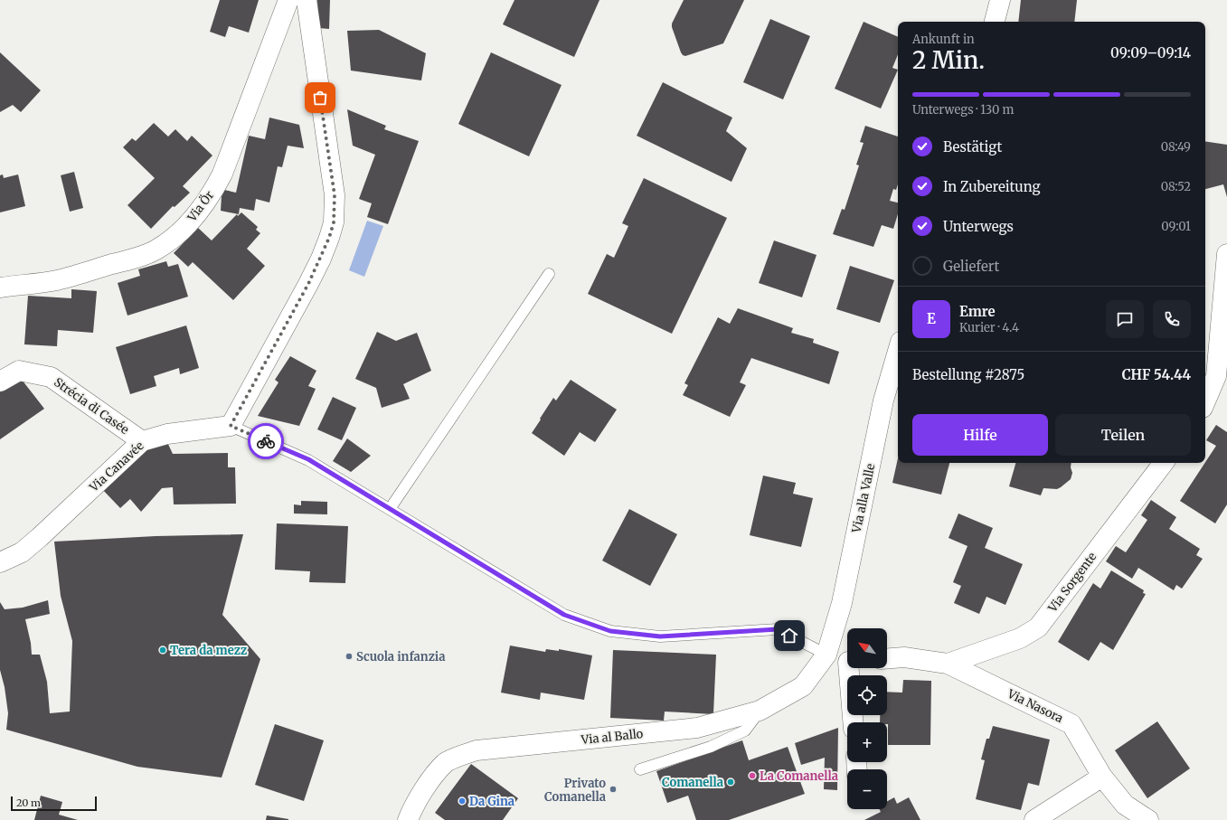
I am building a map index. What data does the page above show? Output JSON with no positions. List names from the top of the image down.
{
  "streets": {
    "street": [
      "Via Ör",
      "Strécia di Casée",
      "Via Canavée",
      "Via alla Valle",
      "Via Sorgente",
      "Via Nasora",
      "Via al Ballo"
    ]
  },
  "crossings": [
    ["Strécia di Casée", "Via Canavée"],
    ["Via alla Valle", "Via al Ballo"],
    ["Via Sorgente", "Via Nasora"]
  ],
  "places": [
    "Tera da mezz",
    "Scuola infanzia",
    "La Comanella",
    "Comanella",
    "Privato Comanella",
    "Da Gina"
  ],
  "scale_bar": "20 m",
  "north": "top left",
  "page": {
    "heading": ["2 Min.", "Ankunft in", "09:09–09:14"],
    "panel": [
      "Emre",
      "Kurier · 4.4",
      "Bestellung #2875",
      "CHF 54.44"
    ],
    "bar": "Unterwegs · 130 m",
    "list": [
      ["Bestätigt", "08:49"],
      ["In Zubereitung", "08:52"],
      ["Unterwegs", "09:01"],
      "Geliefert"
    ],
    "round": "E",
    "buttons": ["Hilfe", "Teilen"],
    "map_buttons": ["+", "−"],
    "scale": "20 m"
  }
}
